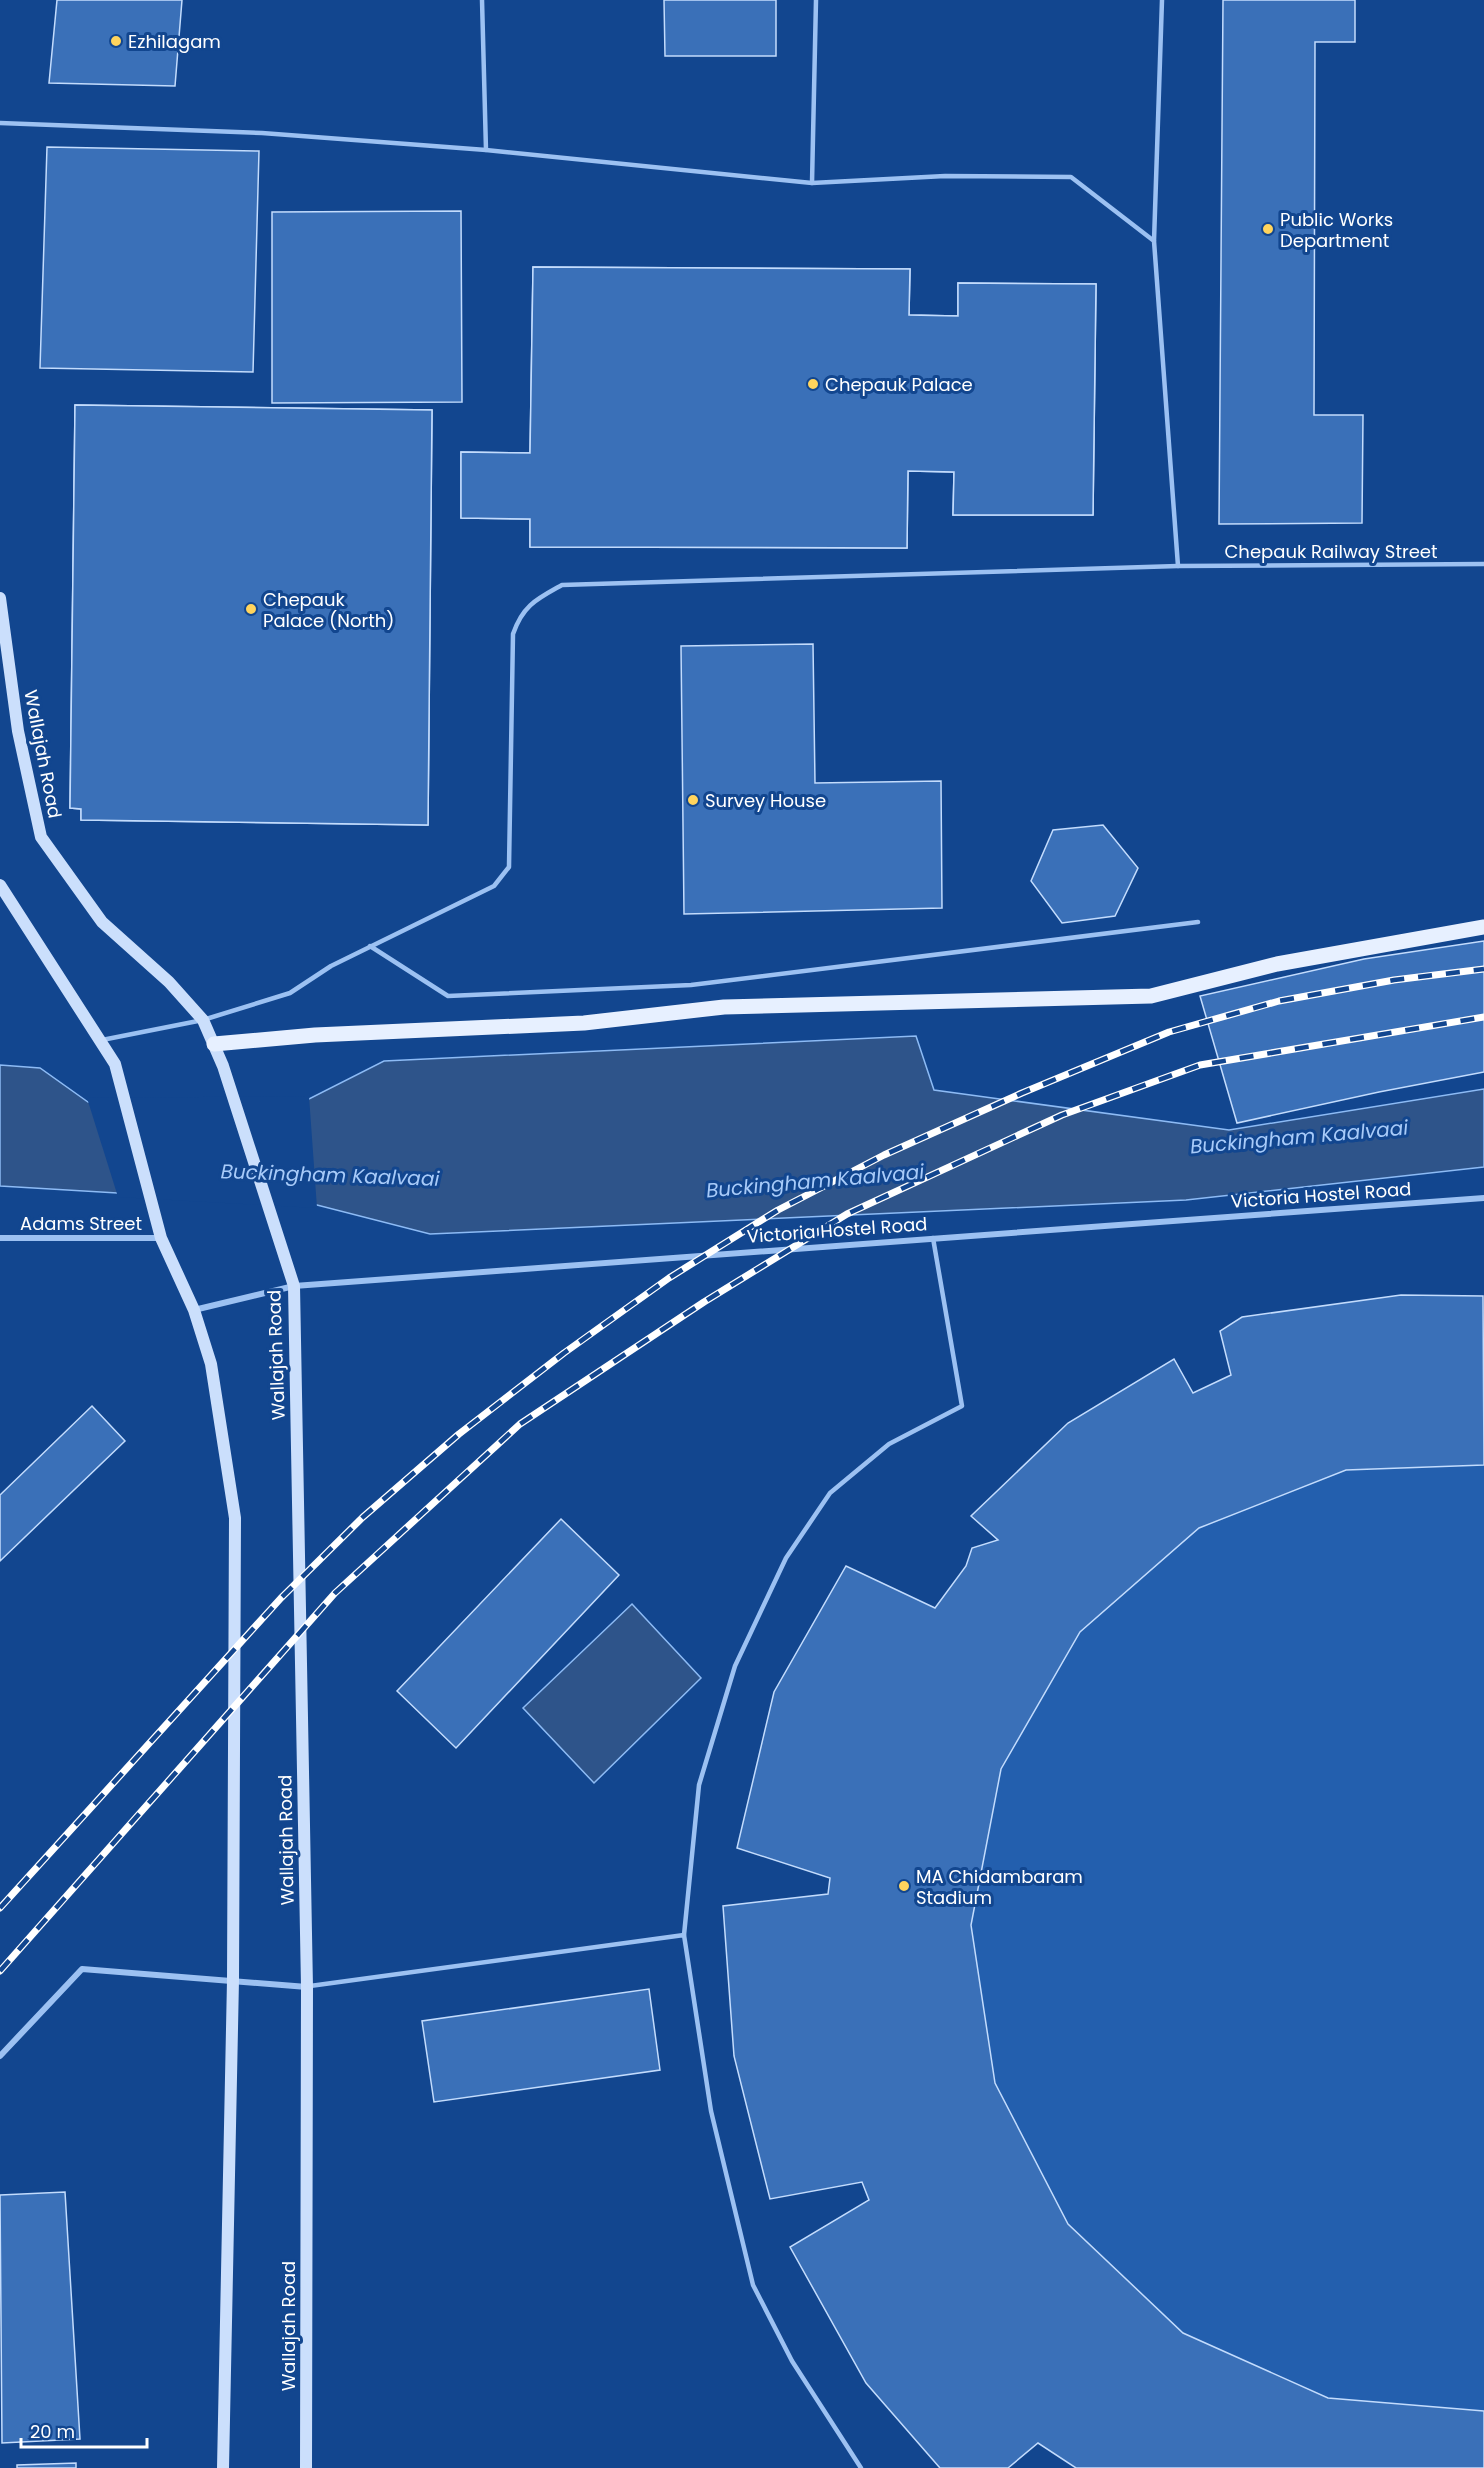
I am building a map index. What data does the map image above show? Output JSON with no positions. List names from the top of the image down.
{
  "streets": {
    "main road": ["Wallajah Road"],
    "street": ["Victoria Hostel Road", "Adams Street"],
    "lane": ["Chepauk Railway Street"]
  },
  "crossings": [
    ["Chepauk Railway Street", "Wallajah Road"],
    ["Wallajah Road", "Victoria Hostel Road"]
  ],
  "water": ["Buckingham Kaalvaai"],
  "places": [
    "Ezhilagam",
    "Public Works Department",
    "Chepauk Palace",
    "Chepauk Palace (North)",
    "Survey House",
    "MA Chidambaram Stadium"
  ],
  "scale_bar": "20 m"
}
